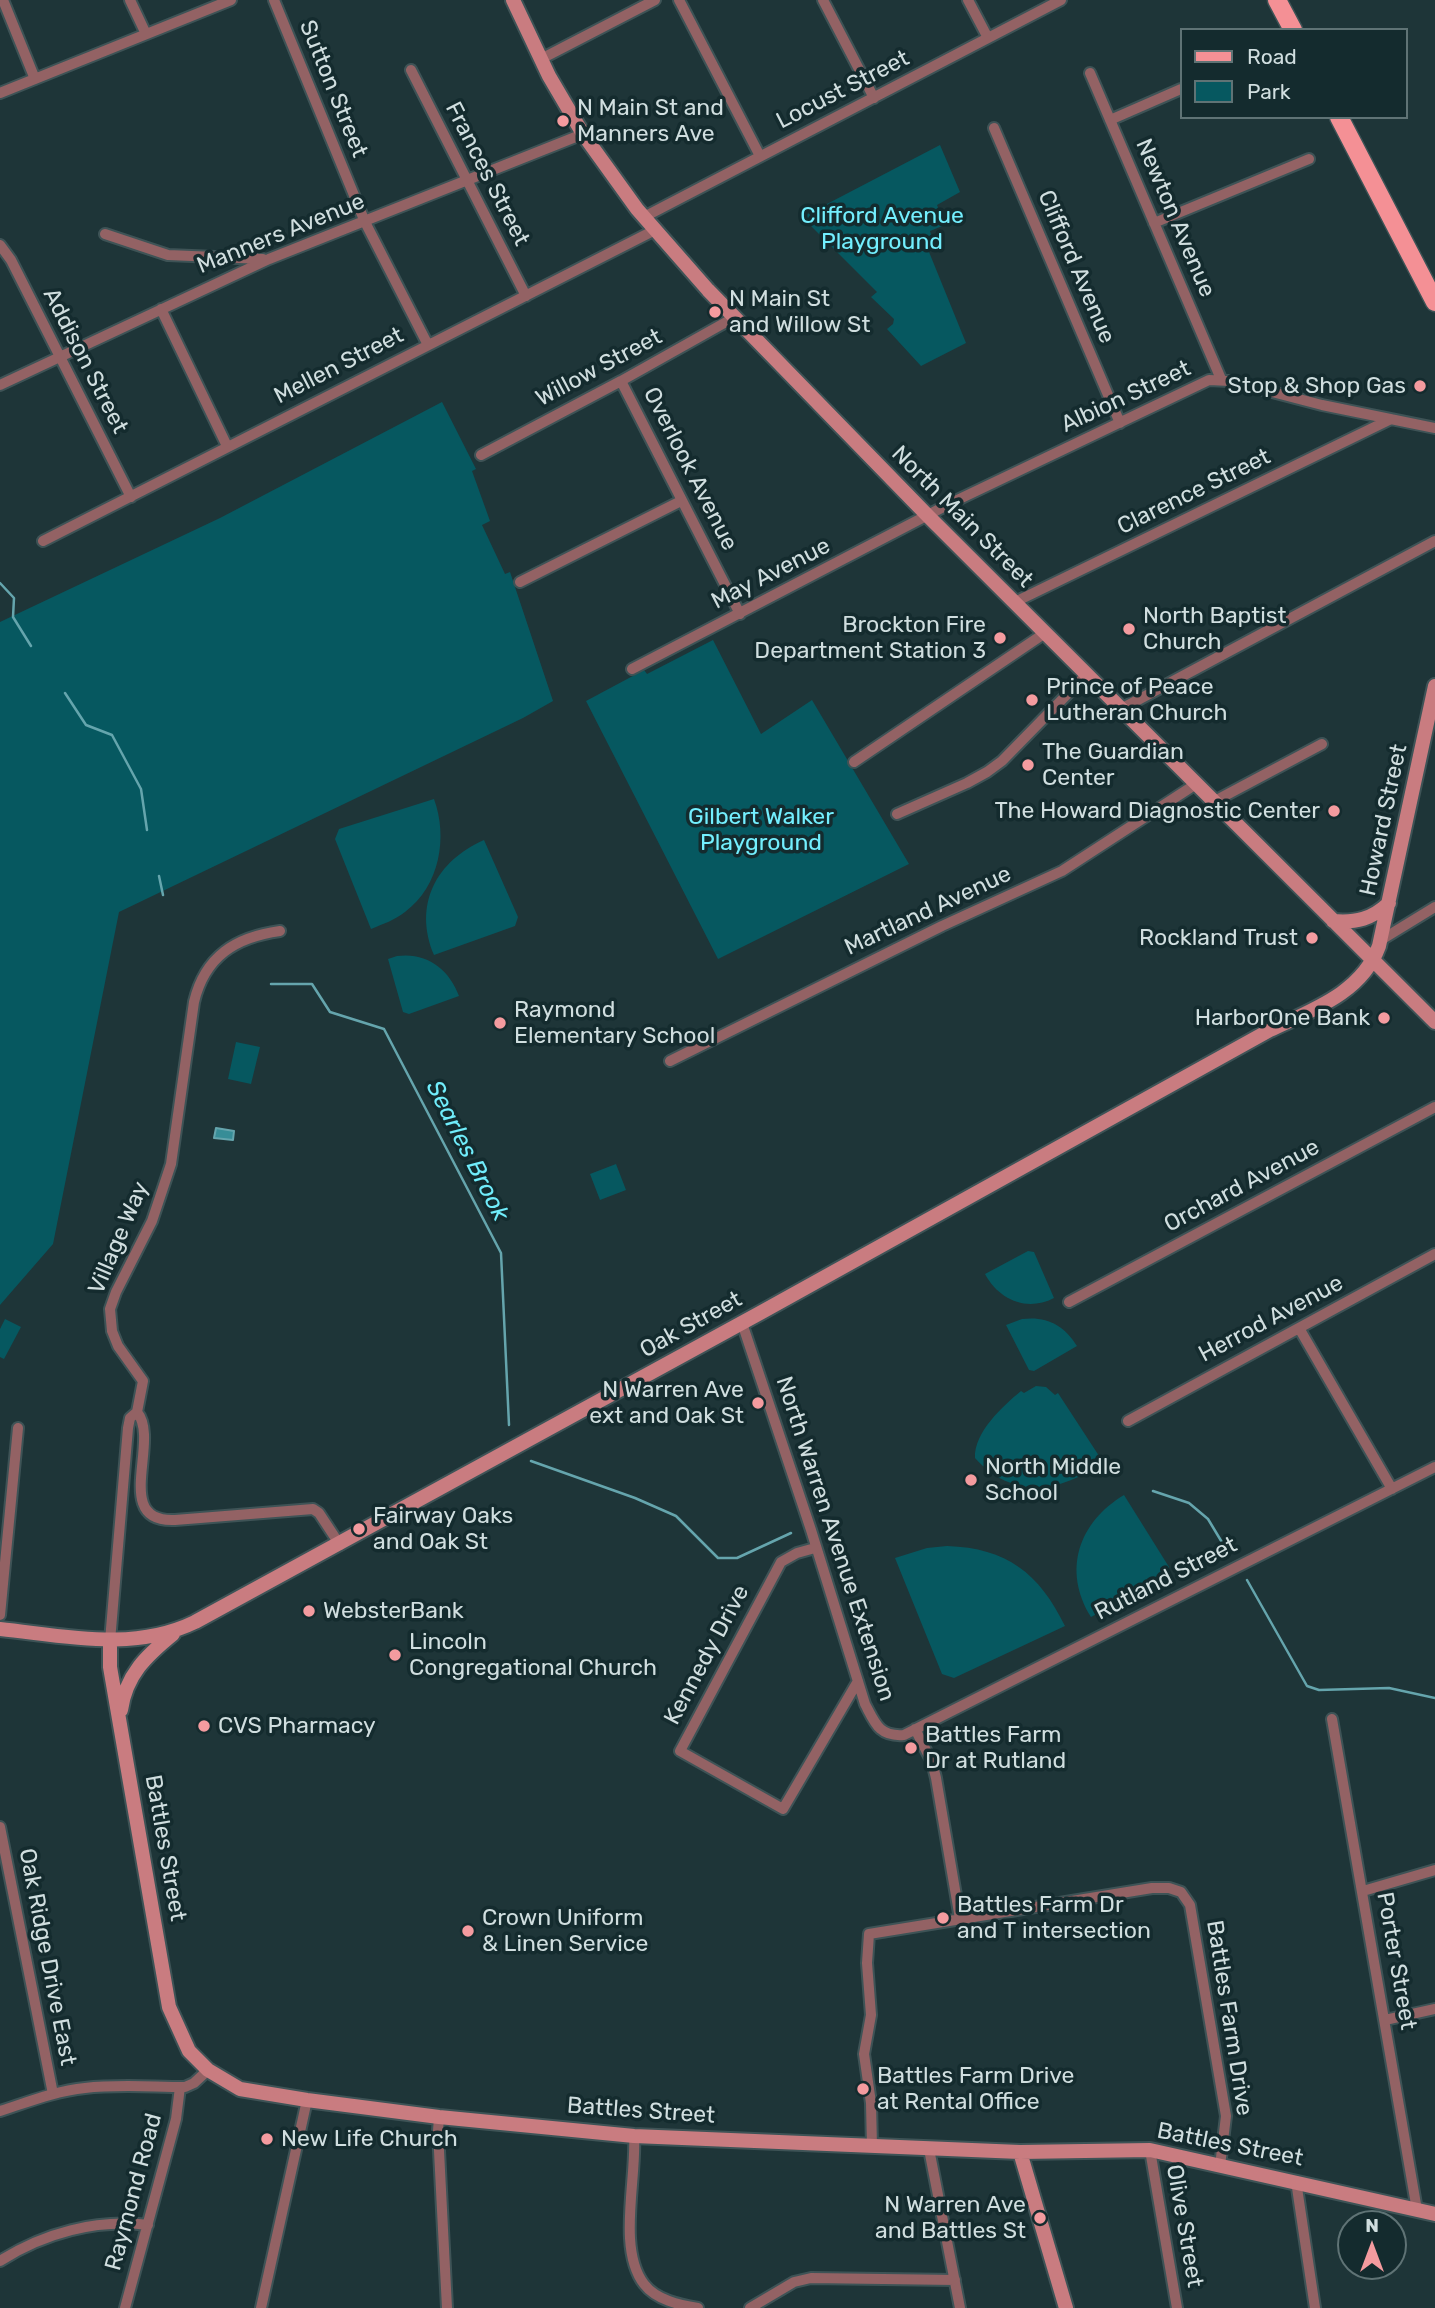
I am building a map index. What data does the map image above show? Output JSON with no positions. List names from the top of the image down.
{
  "streets": {
    "main road": [
      "North Main Street",
      "Howard Street",
      "Oak Street",
      "Battles Street"
    ],
    "street": [
      "Sutton Street",
      "Locust Street",
      "Frances Street",
      "Newton Avenue",
      "Manners Avenue",
      "Clifford Avenue",
      "Addison Street",
      "Mellen Street",
      "Willow Street",
      "Albion Street",
      "Overlook Avenue",
      "Clarence Street",
      "May Avenue",
      "Martland Avenue",
      "Orchard Avenue",
      "Village Way",
      "Herrod Avenue",
      "North Warren Avenue Extension",
      "Rutland Street",
      "Kennedy Drive",
      "Oak Ridge Drive East",
      "Porter Street",
      "Battles Farm Drive",
      "Raymond Road",
      "Olive Street"
    ]
  },
  "crossings": [
    ["Sutton Street", "Manners Avenue"],
    ["Sutton Street", "Mellen Street"],
    ["Locust Street", "North Main Street"],
    ["Frances Street", "Manners Avenue"],
    ["Frances Street", "Mellen Street"],
    ["Newton Avenue", "Albion Street"],
    ["Manners Avenue", "Addison Street"],
    ["Manners Avenue", "North Main Street"],
    ["Clifford Avenue", "Albion Street"],
    ["Addison Street", "Mellen Street"],
    ["Mellen Street", "North Main Street"],
    ["Willow Street", "Overlook Avenue"],
    ["Willow Street", "North Main Street"],
    ["Albion Street", "Clarence Street"],
    ["Albion Street", "North Main Street"],
    ["Albion Street", "May Avenue"],
    ["Overlook Avenue", "May Avenue"],
    ["Clarence Street", "North Main Street"],
    ["North Main Street", "May Avenue"],
    ["North Main Street", "Howard Street"],
    ["North Main Street", "Martland Avenue"],
    ["North Main Street", "Oak Street"],
    ["Howard Street", "Oak Street"],
    ["Village Way", "Oak Street"],
    ["Oak Street", "North Warren Avenue Extension"],
    ["Oak Street", "Battles Street"],
    ["North Warren Avenue Extension", "Rutland Street"],
    ["North Warren Avenue Extension", "Kennedy Drive"],
    ["Battles Street", "Porter Street"],
    ["Battles Street", "Battles Farm Drive"],
    ["Battles Street", "Olive Street"]
  ],
  "water": ["Searles Brook"],
  "parks": ["Clifford Avenue Playground", "Gilbert Walker Playground"],
  "places": [
    "N Main St and Manners Ave",
    "N Main St and Willow St",
    "Stop & Shop Gas",
    "North Baptist Church",
    "Brockton Fire Department Station 3",
    "Prince of Peace Lutheran Church",
    "The Guardian Center",
    "The Howard Diagnostic Center",
    "Rockland Trust",
    "HarborOne Bank",
    "Raymond Elementary School",
    "N Warren Ave ext and Oak St",
    "North Middle School",
    "Fairway Oaks and Oak St",
    "WebsterBank",
    "Lincoln Congregational Church",
    "CVS Pharmacy",
    "Battles Farm Dr at Rutland",
    "Battles Farm Dr and T intersection",
    "Crown Uniform & Linen Service",
    "Battles Farm Drive at Rental Office",
    "New Life Church",
    "N Warren Ave and Battles St"
  ],
  "legend": ["Road", "Park"],
  "north": "top"
}
